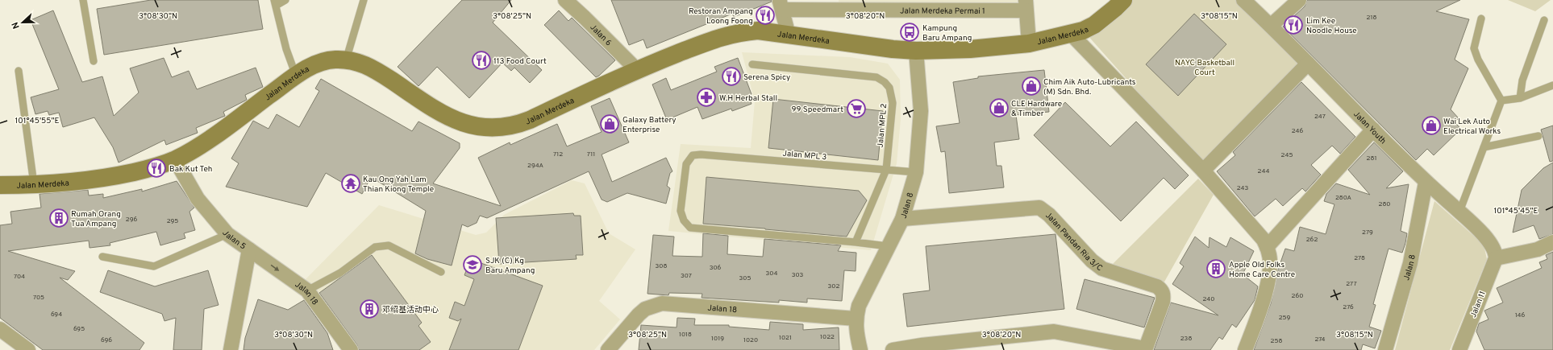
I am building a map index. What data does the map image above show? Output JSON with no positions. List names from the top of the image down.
{
  "streets": {
    "street": [
      "Jalan Merdeka Permai 1",
      "Jalan 6",
      "Jalan Merdeka",
      "Jalan Youth",
      "Jalan 8",
      "Jalan 5",
      "Jalan Pandan Ria 3/C",
      "Jalan 18",
      "Jalan 11"
    ],
    "lane": ["Jalan MPL 2", "Jalan MPL 3"]
  },
  "crossings": [
    ["Jalan Merdeka Permai 1", "Jalan Merdeka"],
    ["Jalan 6", "Jalan Merdeka"],
    ["Jalan Merdeka", "Jalan 8"],
    ["Jalan Merdeka", "Jalan 5"],
    ["Jalan MPL 2", "Jalan MPL 3"],
    ["Jalan Youth", "Jalan 8"],
    ["Jalan Youth", "Jalan 11"],
    ["Jalan MPL 3", "Jalan 8"],
    ["Jalan 8", "Jalan Pandan Ria 3/C"],
    ["Jalan 8", "Jalan 18"],
    ["Jalan 5", "Jalan 18"]
  ],
  "parks": ["NAYC Basketball Court"],
  "places": {
    "restaurant": [
      "Restoran Ampang Loong Foong",
      "Lim Kee Noodle House",
      "113 Food Court",
      "Serena Spicy",
      "Bak Kut Teh"
    ],
    "bus stop": ["Kampung Baru Ampang"],
    "shop": [
      "Chim Aik Auto-Lubricants (M) Sdn. Bhd.",
      "CLE Hardware & Timber",
      "Galaxy Battery Enterprise",
      "Wai Lek Auto Electrical Works"
    ],
    "pharmacy": ["W.H Herbal Stall"],
    "supermarket": ["99 Speedmart"],
    "temple": ["Kau Ong Yah Lam Thian Kiong Temple"],
    "building": ["Rumah Orang Tua Ampang", "Apple Old Folks Home Care Centre", "邓绍基活动中心"],
    "school or university": ["SJK (C) Kg Baru Ampang"]
  },
  "house_numbers": [
    "218",
    "247",
    "246",
    "712",
    "711",
    "245",
    "281",
    "294A",
    "244",
    "243",
    "280A",
    "280",
    "296",
    "295",
    "279",
    "262",
    "278",
    "308",
    "306",
    "304",
    "303",
    "307",
    "704",
    "305",
    "277",
    "302",
    "260",
    "705",
    "240",
    "276",
    "694",
    "146",
    "259",
    "695",
    "1018",
    "1022",
    "1021",
    "1019",
    "238",
    "274",
    "696",
    "1020",
    "258"
  ],
  "north": "left",
  "coordinates": [
    "3°08'30\"N",
    "3°08'25\"N",
    "3°08'20\"N",
    "3°08'15\"N",
    "101°45'55\"E",
    "101°45'45\"E"
  ]
}
